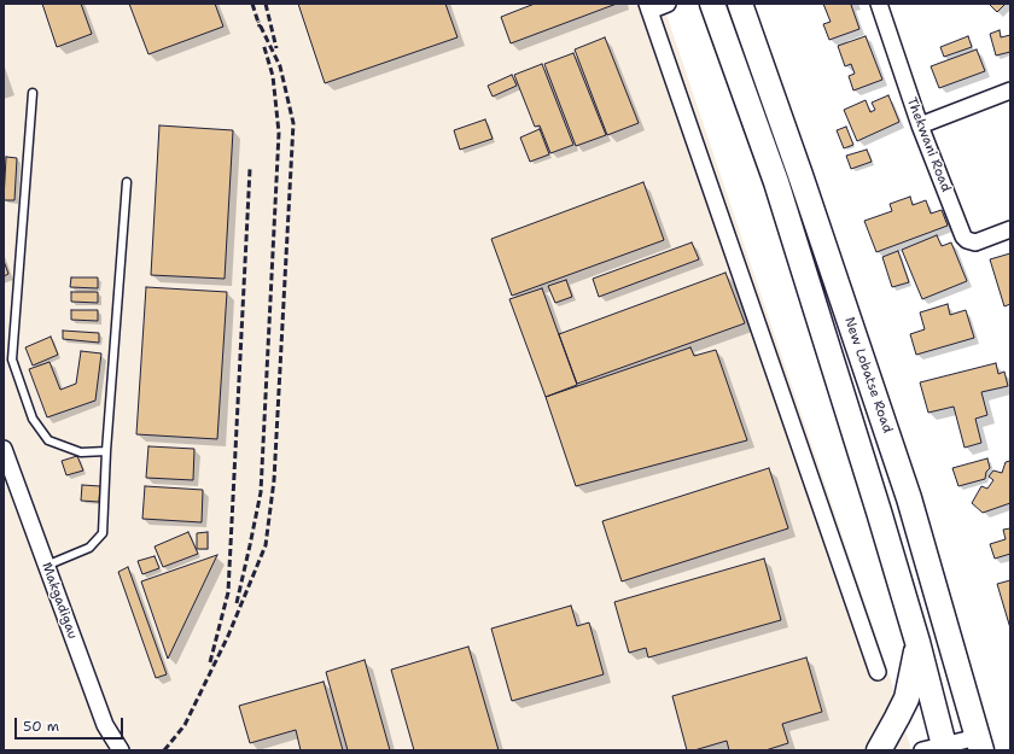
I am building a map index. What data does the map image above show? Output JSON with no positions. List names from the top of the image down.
{
  "streets": {
    "main road": ["New Lobatse Road"],
    "street": ["Thekwani Road", "Makgadigau"]
  },
  "scale_bar": "50 m"
}
